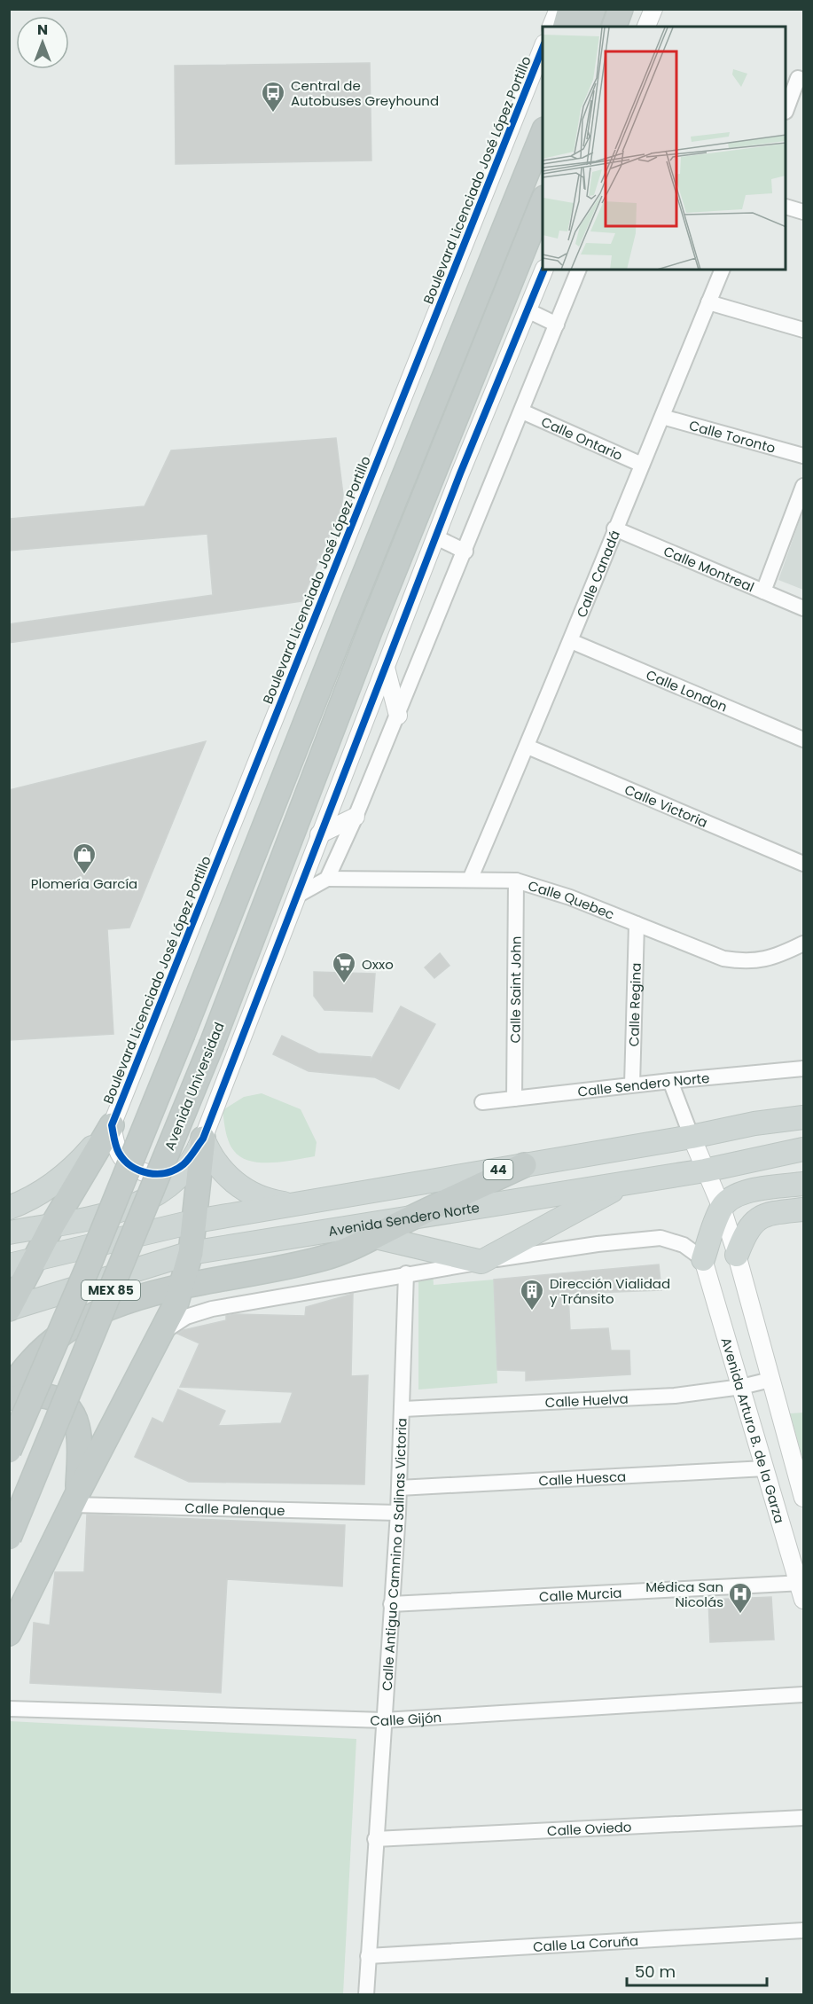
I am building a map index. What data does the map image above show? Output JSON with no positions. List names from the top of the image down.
{
  "streets": {
    "highway": ["Avenida Universidad", "MEX 85"],
    "main road": ["44", "Avenida Sendero Norte"],
    "street": [
      "Boulevard Licenciado José López Portillo",
      "Calle Toronto",
      "Calle Ontario",
      "Calle Montreal",
      "Calle Canadá",
      "Calle London",
      "Calle Victoria",
      "Calle Quebec",
      "Calle Saint John",
      "Calle Regina",
      "Calle Sendero Norte",
      "Calle Huelva",
      "Avenida Arturo B. de la Garza",
      "Calle Huesca",
      "Calle Palenque",
      "Calle Antiguo Camnino a Salinas Victoria",
      "Calle Murcia",
      "Calle Gijón",
      "Calle Oviedo",
      "Calle La Coruña"
    ]
  },
  "crossings": [
    ["Calle Toronto", "Calle Canadá"],
    ["Calle Ontario", "Calle Canadá"],
    ["Calle Montreal", "Calle Canadá"],
    ["Calle Canadá", "Calle London"],
    ["Calle Canadá", "Calle Victoria"],
    ["Calle Canadá", "Calle Quebec"],
    ["Calle Quebec", "Calle Saint John"],
    ["Calle Quebec", "Calle Regina"],
    ["Calle Saint John", "Calle Sendero Norte"],
    ["Calle Regina", "Calle Sendero Norte"],
    ["Calle Huelva", "Avenida Arturo B. de la Garza"],
    ["Calle Huelva", "Calle Antiguo Camnino a Salinas Victoria"],
    ["Avenida Arturo B. de la Garza", "Calle Huesca"],
    ["Avenida Arturo B. de la Garza", "Calle Murcia"],
    ["Calle Huesca", "Calle Antiguo Camnino a Salinas Victoria"],
    ["Calle Palenque", "Calle Antiguo Camnino a Salinas Victoria"],
    ["Calle Antiguo Camnino a Salinas Victoria", "Calle Murcia"],
    ["Calle Antiguo Camnino a Salinas Victoria", "Calle Gijón"],
    ["Calle Antiguo Camnino a Salinas Victoria", "Calle Oviedo"],
    ["Calle Antiguo Camnino a Salinas Victoria", "Calle La Coruña"]
  ],
  "places": {
    "bus stop": ["Central de Autobuses Greyhound"],
    "shop": ["Plomería García"],
    "supermarket": ["Oxxo"],
    "building": ["Dirección Vialidad y Tránsito"],
    "hospital": ["Médica San Nicolás"]
  },
  "scale_bar": "50 m",
  "north": "top"
}
